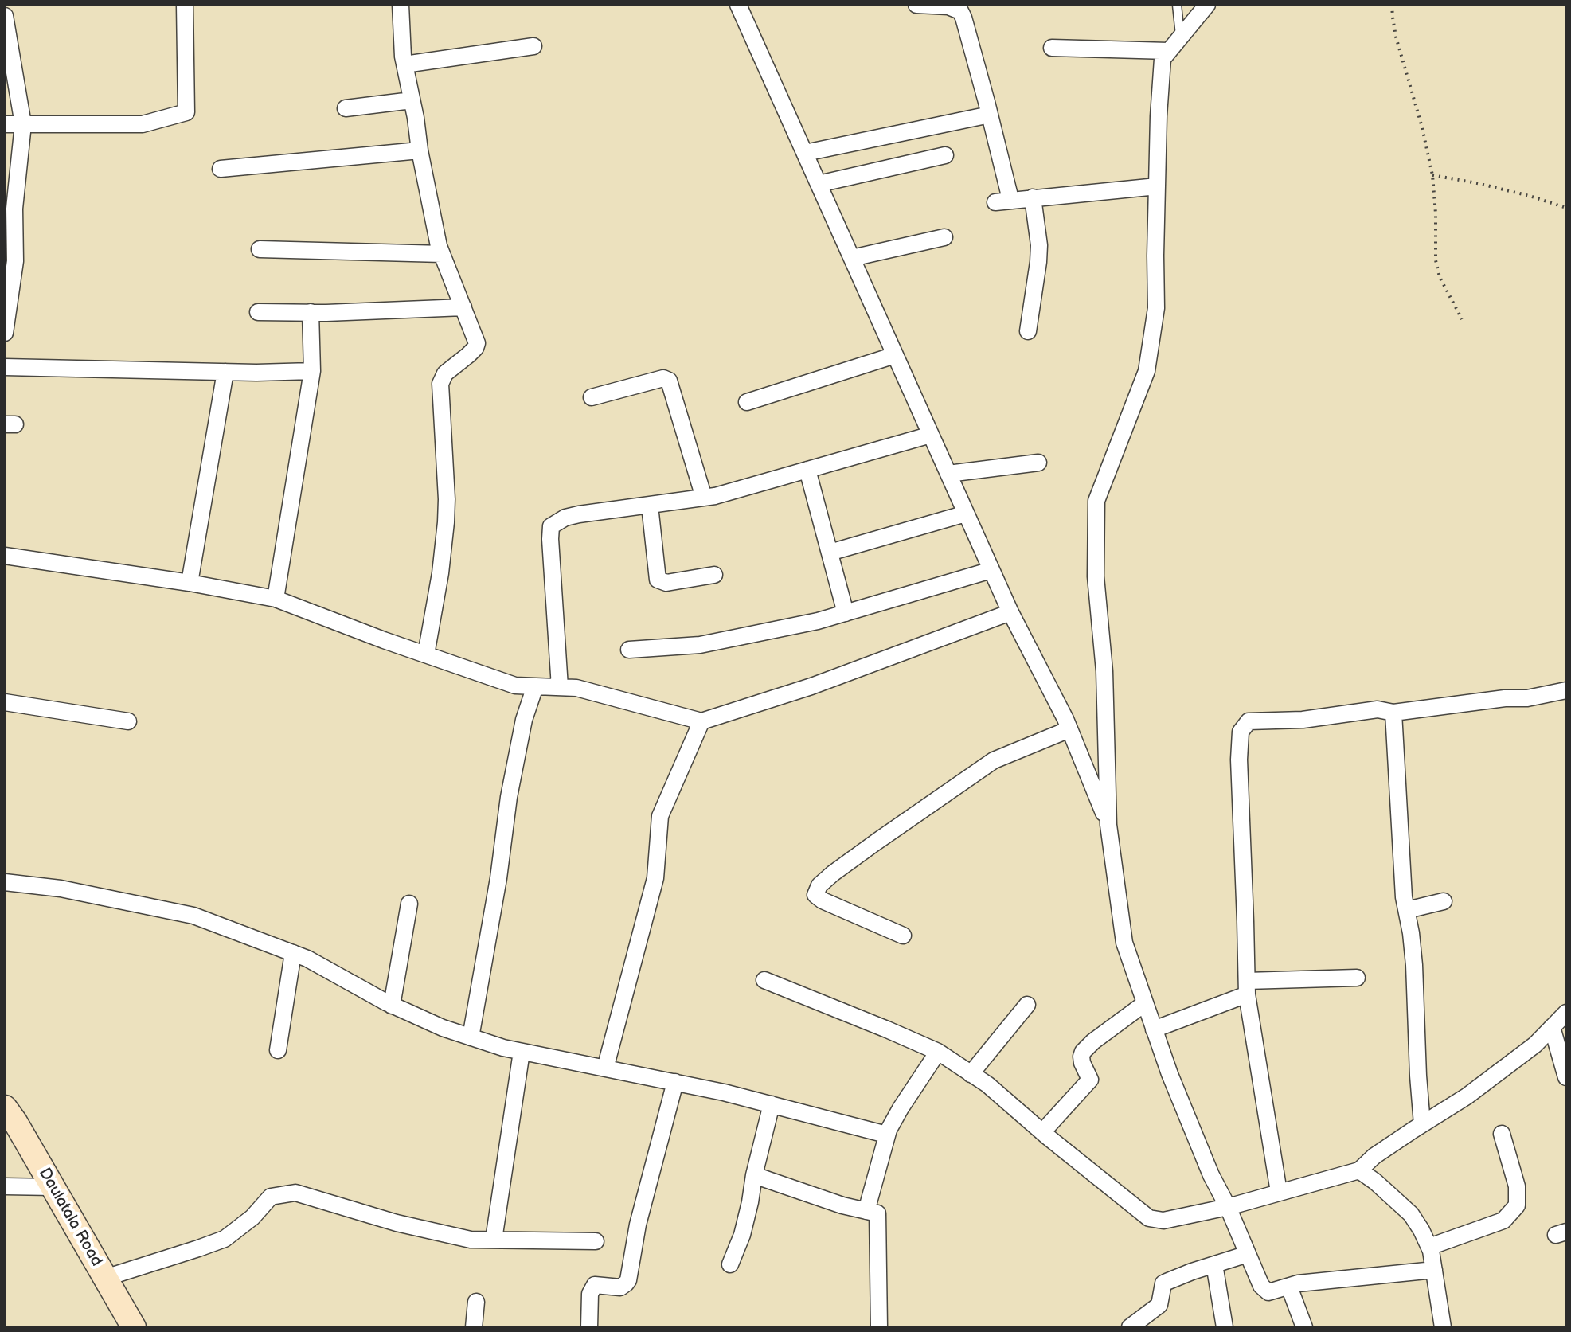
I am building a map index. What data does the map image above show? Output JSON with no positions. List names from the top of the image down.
{
  "streets": {
    "main road": ["Daulatala Road"]
  }
}
